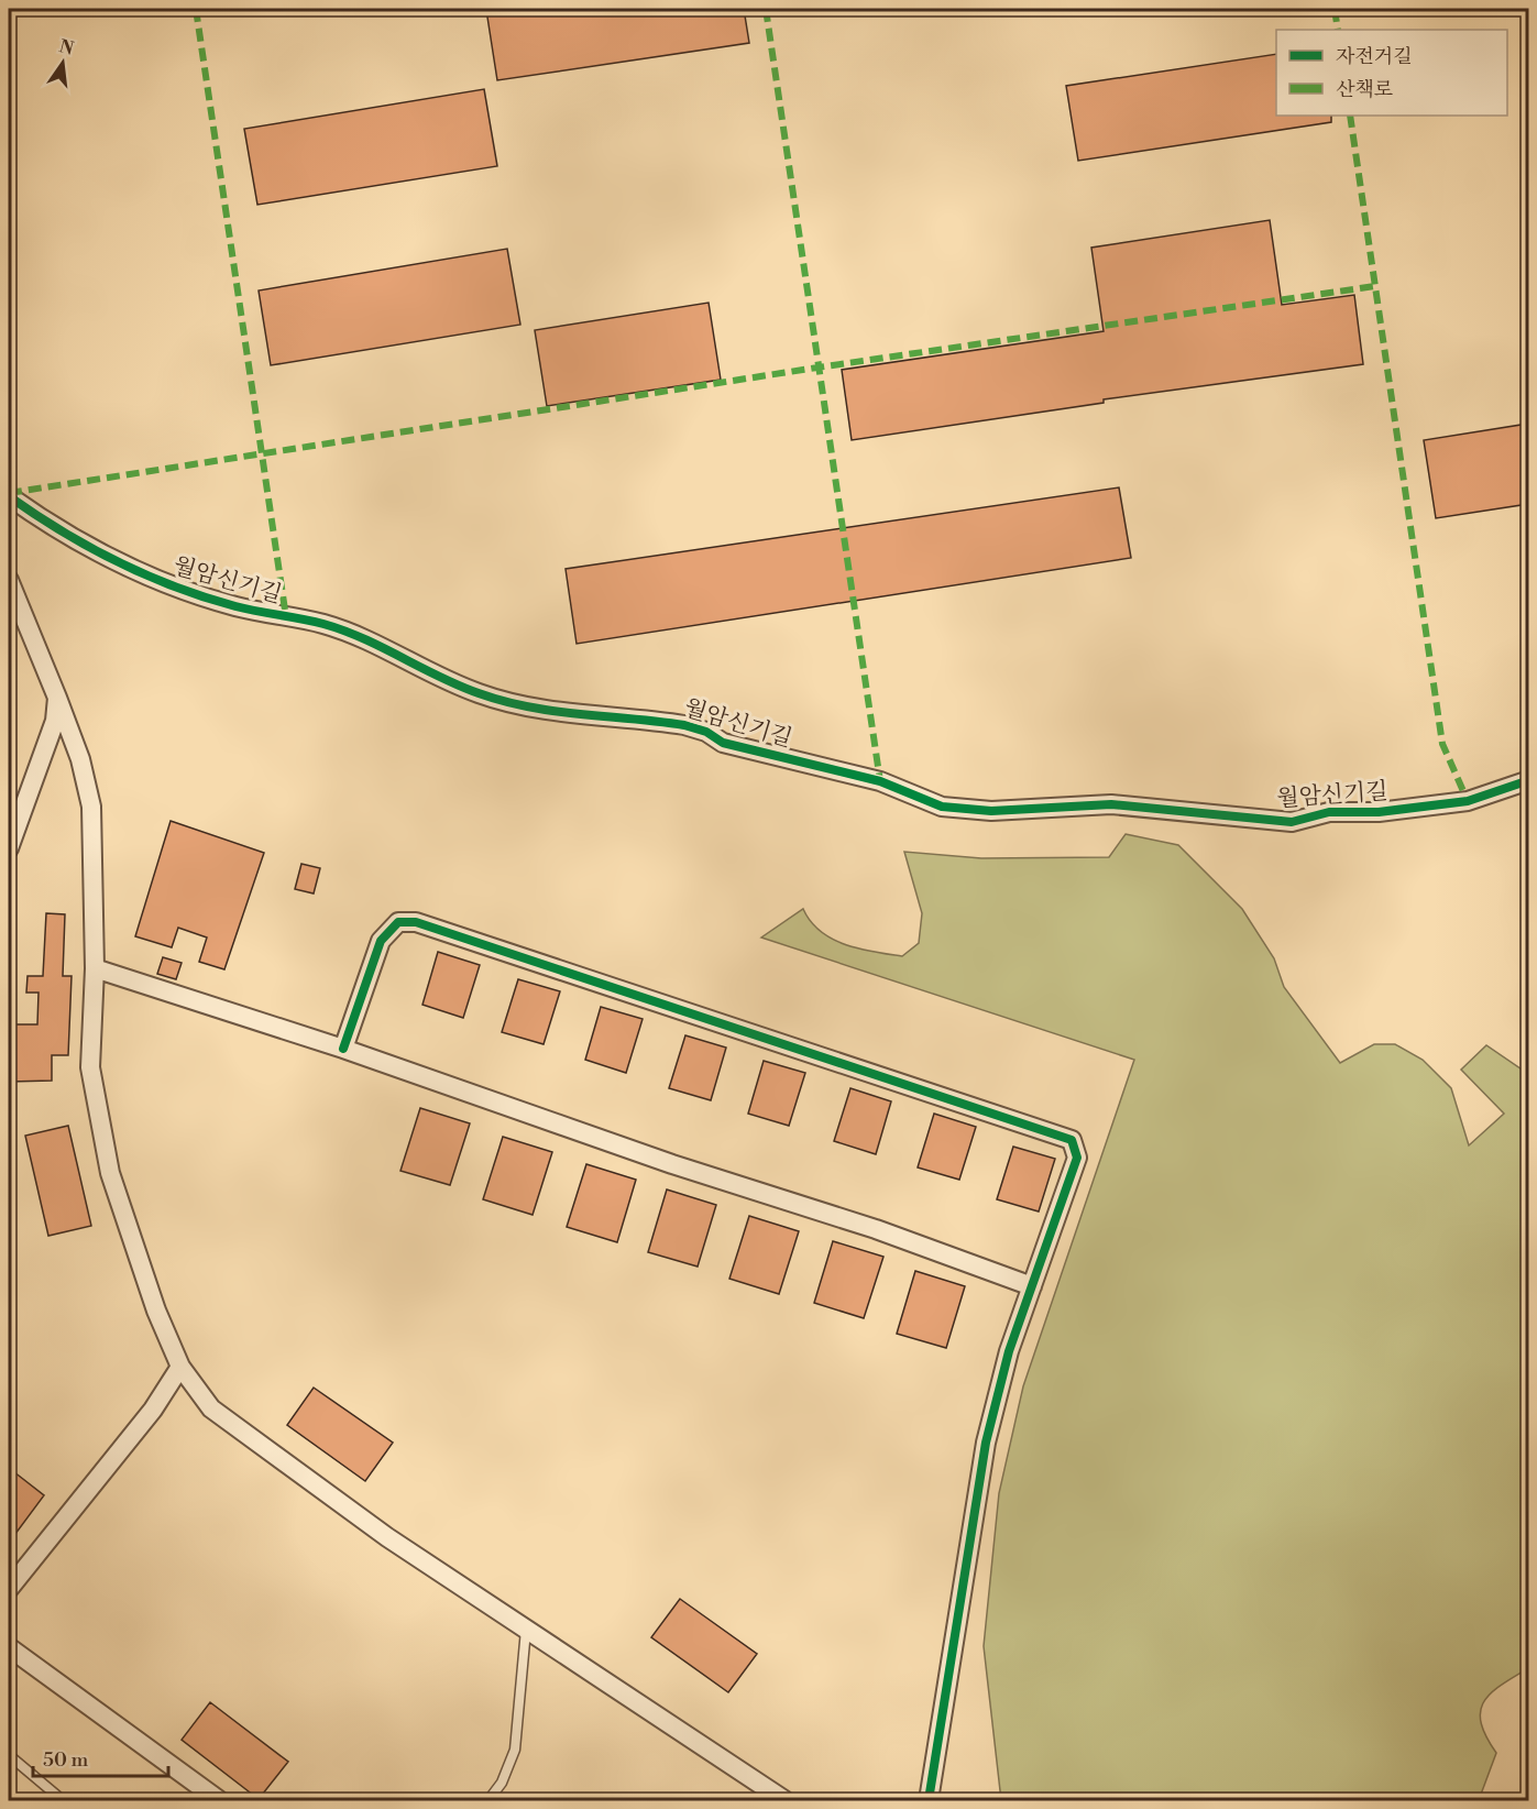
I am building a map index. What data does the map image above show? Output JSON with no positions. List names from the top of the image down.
{
  "streets": {
    "street": ["월암신기길"]
  },
  "legend": ["자전거길", "산책로"],
  "scale_bar": "50 m",
  "north": "top"
}
